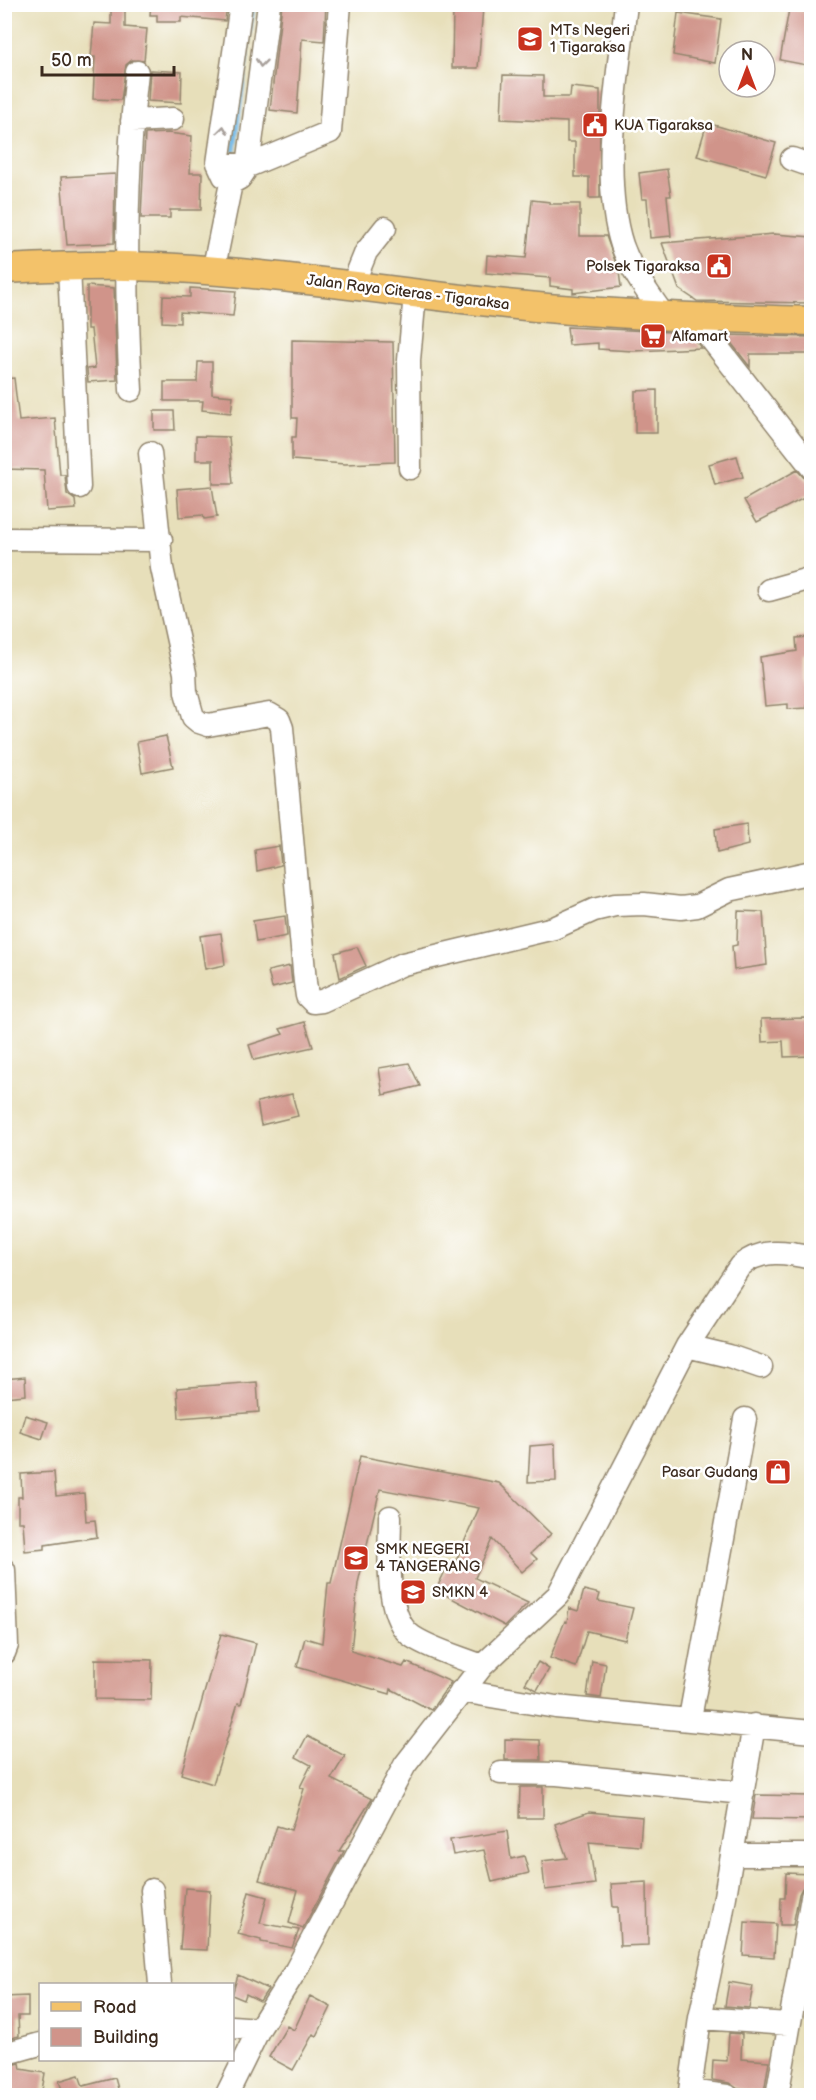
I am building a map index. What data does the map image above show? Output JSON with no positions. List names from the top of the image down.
{
  "streets": {
    "main road": ["Jalan Raya Citeras - Tigaraksa"]
  },
  "places": {
    "school or university": ["MTs Negeri 1 Tigaraksa", "SMK NEGERI 4 TANGERANG", "SMKN 4"],
    "public building": ["KUA Tigaraksa", "Polsek Tigaraksa"],
    "supermarket": ["Alfamart"],
    "shop": ["Pasar Gudang"]
  },
  "legend": ["Road", "Building"],
  "scale_bar": "50 m",
  "north": "top"
}
